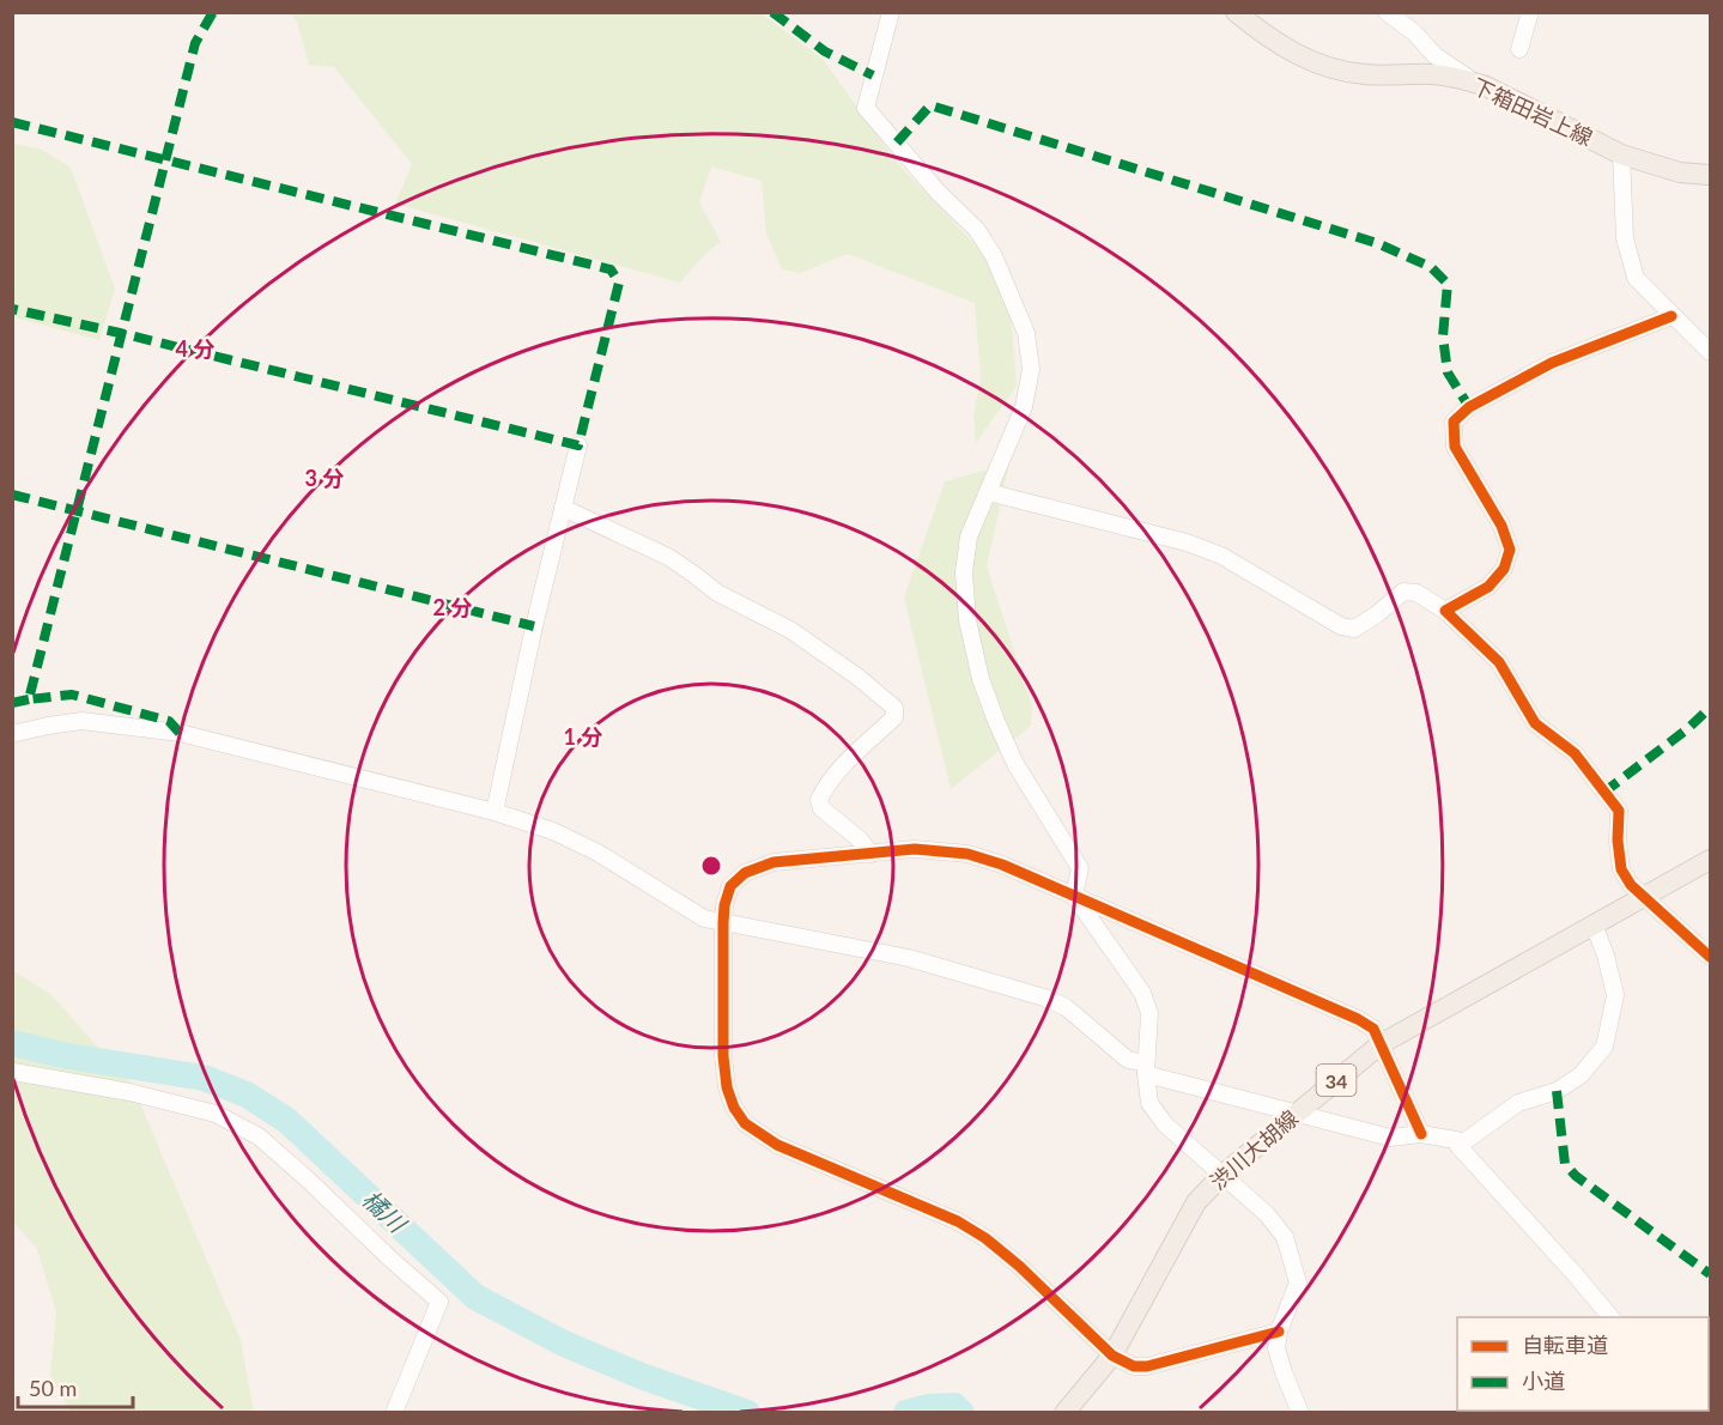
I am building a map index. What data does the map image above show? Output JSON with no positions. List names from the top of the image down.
{
  "streets": {
    "main road": ["下箱田岩上線", "34", "渋川大胡線"]
  },
  "water": ["橘川"],
  "legend": ["自転車道", "小道"],
  "scale_bar": "50 m",
  "rings": [
    "4 分",
    "3 分",
    "2 分",
    "1 分"
  ]
}
